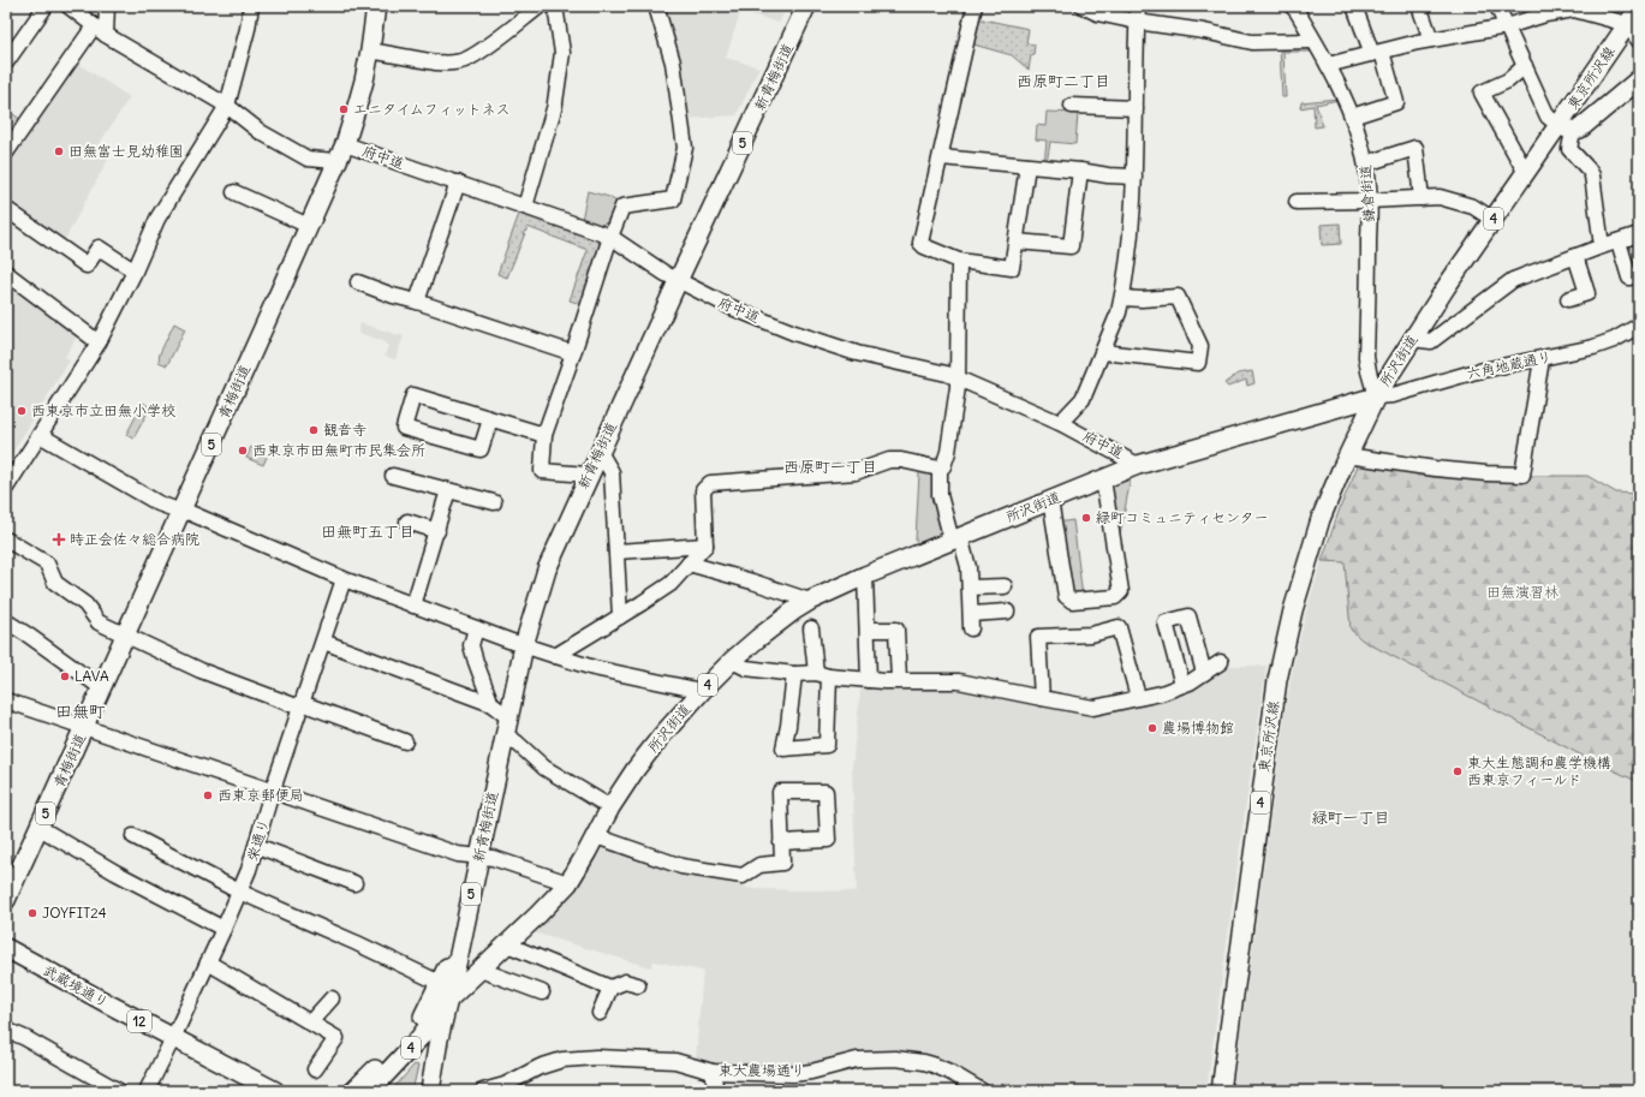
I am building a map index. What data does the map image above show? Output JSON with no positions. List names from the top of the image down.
{
  "streets": {
    "main road": [
      "新青梅街道",
      "東京所沢線",
      "5",
      "4",
      "所沢街道",
      "青梅街道",
      "武蔵境通り",
      "12"
    ],
    "street": [
      "府中道",
      "鎌倉街道",
      "六角地蔵通り",
      "栄通り",
      "東大農場通り"
    ]
  },
  "crossings": [
    ["新青梅街道", "府中道"],
    ["新青梅街道", "所沢街道"],
    ["東京所沢線", "鎌倉街道"],
    ["東京所沢線", "所沢街道"],
    ["東京所沢線", "六角地蔵通り"],
    ["府中道", "所沢街道"],
    ["府中道", "青梅街道"],
    ["鎌倉街道", "所沢街道"],
    ["鎌倉街道", "六角地蔵通り"],
    ["所沢街道", "六角地蔵通り"],
    ["栄通り", "武蔵境通り"]
  ],
  "districts": [
    "西原町二丁目",
    "西原町一丁目",
    "田無町五丁目",
    "田無町",
    "緑町一丁目"
  ],
  "parks": ["田無演習林"],
  "places": {
    "other": [
      "エニタイムフィットネス",
      "田無富士見幼稚園",
      "西東京市立田無小学校",
      "観音寺",
      "西東京市田無町市民集会所",
      "緑町コミュニティセンター",
      "LAVA",
      "農場博物館",
      "東大生態調和農学機構 西東京フィールド",
      "西東京郵便局",
      "JOYFIT24"
    ],
    "health": ["時正会佐々総合病院"]
  }
}
